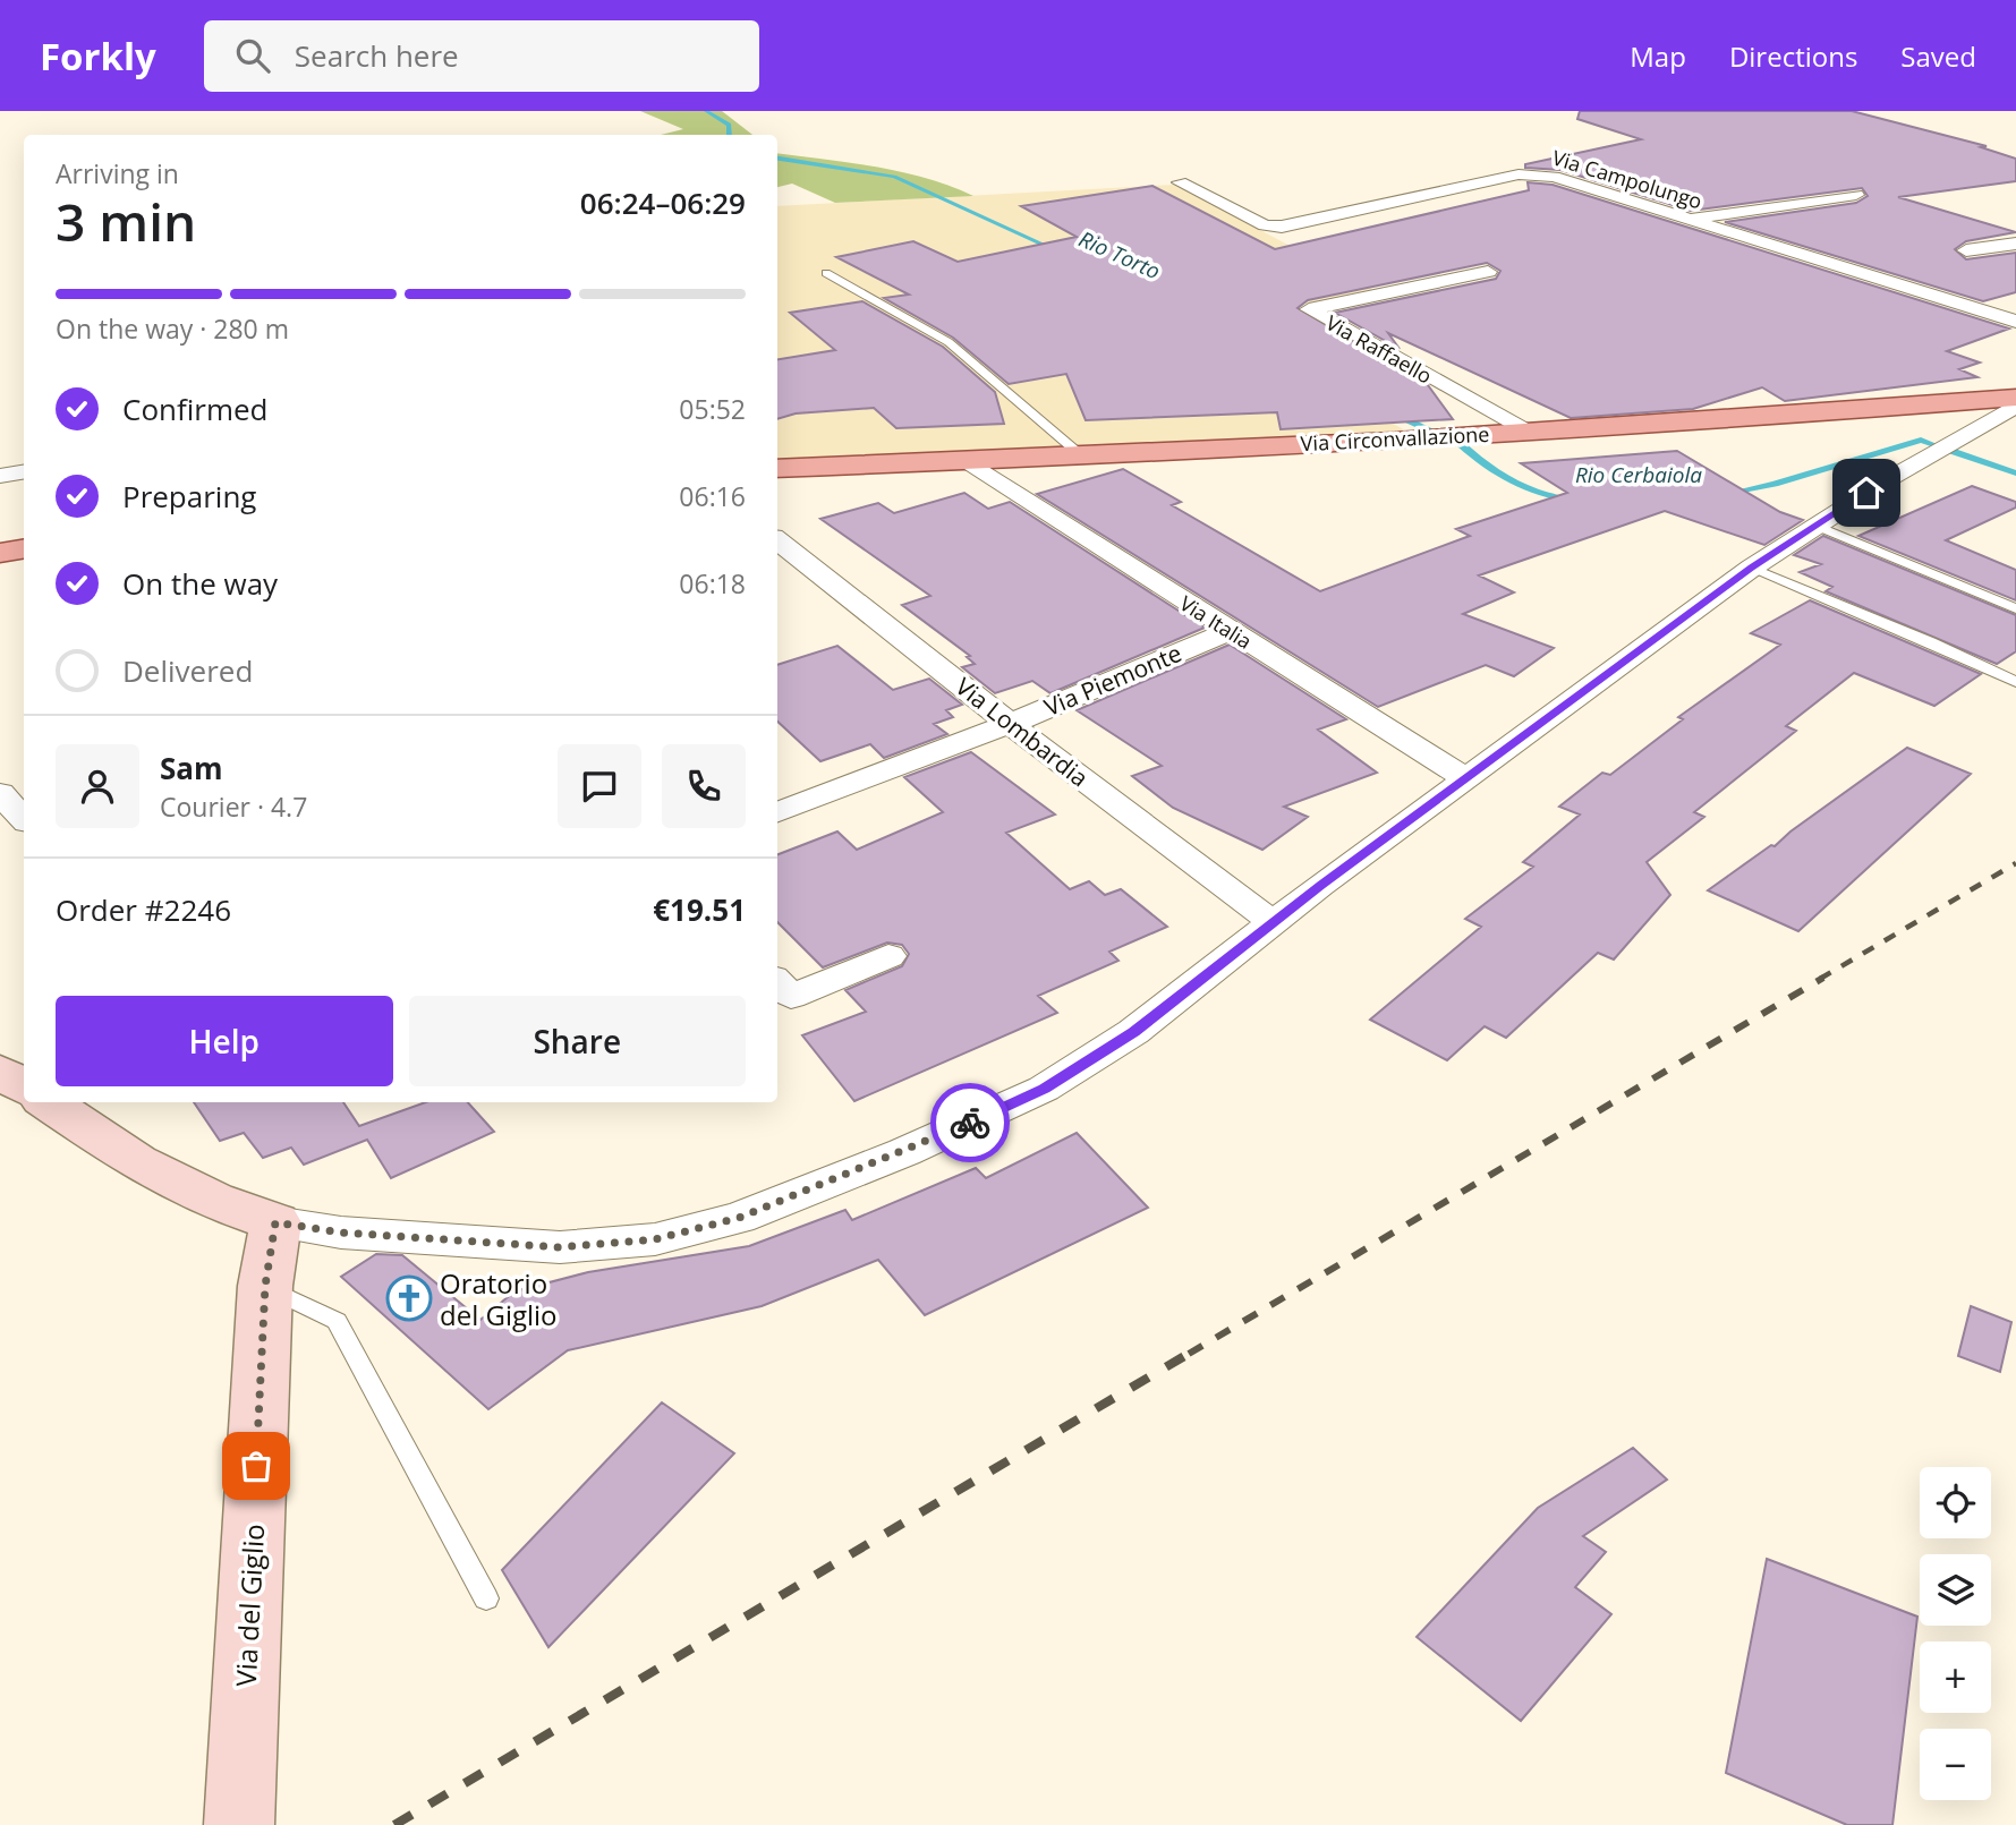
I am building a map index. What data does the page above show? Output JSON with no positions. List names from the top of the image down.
{
  "streets": {
    "main road": ["Via Circonvallazione"],
    "street": [
      "Via Campolungo",
      "Via Raffaello",
      "Via Italia",
      "Via Piemonte",
      "Via Lombardia",
      "Via del Giglio"
    ]
  },
  "crossings": [
    ["Via Raffaello", "Via Circonvallazione"],
    ["Via Circonvallazione", "Via Italia"],
    ["Via Italia", "Via Piemonte"],
    ["Via Piemonte", "Via Lombardia"]
  ],
  "water": ["Rio Torto", "Rio Cerbaiola"],
  "places": {
    "church": ["Oratorio del Giglio"]
  },
  "page": {
    "header": "Forkly",
    "search": "Search here",
    "nav": ["Map", "Directions", "Saved"],
    "heading": ["3 min", "Arriving in", "06:24–06:29"],
    "panel": [
      "Sam",
      "Courier · 4.7",
      "Order #2246",
      "€19.51"
    ],
    "bar": "On the way · 280 m",
    "list": [
      ["Confirmed", "05:52"],
      ["Preparing", "06:16"],
      ["On the way", "06:18"],
      "Delivered"
    ],
    "buttons": ["Help", "Share"],
    "map_buttons": ["+", "−"]
  }
}
